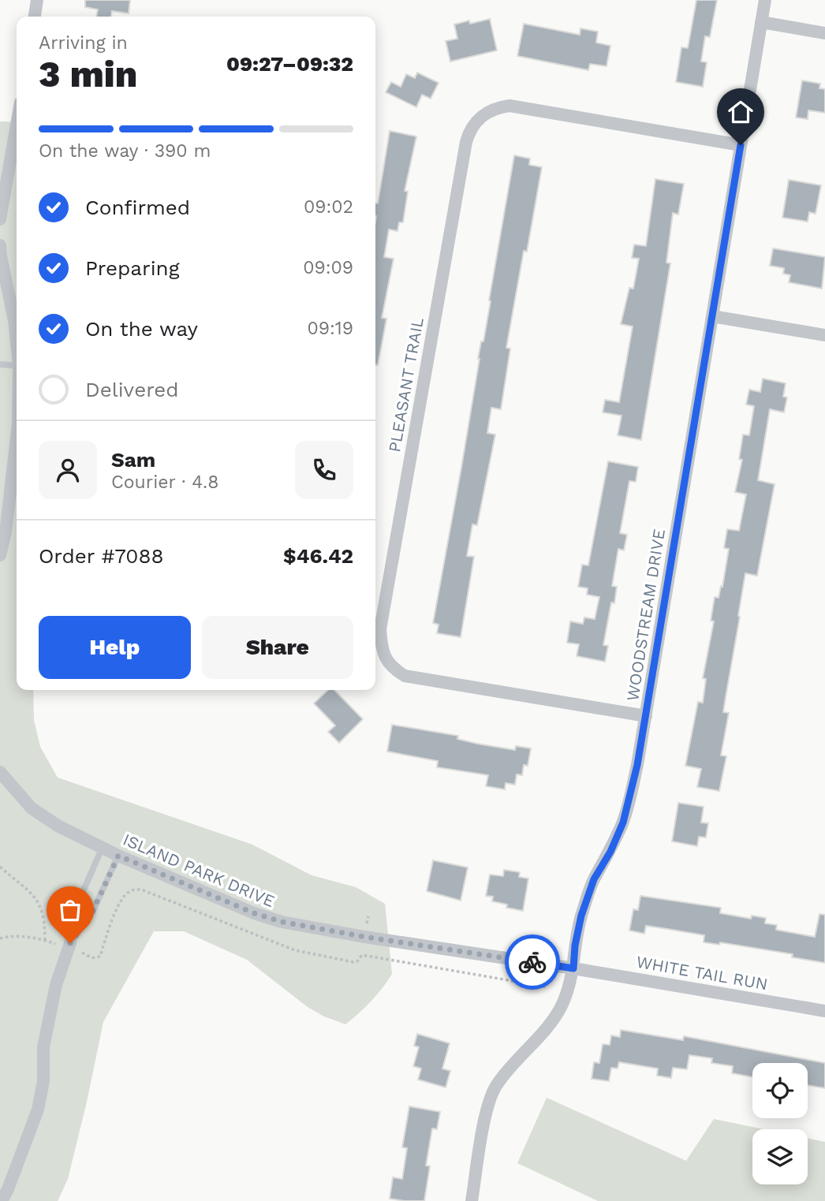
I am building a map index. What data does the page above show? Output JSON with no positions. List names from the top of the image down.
{
  "streets": {
    "street": [
      "PLEASANT TRAIL",
      "WOODSTREAM DRIVE",
      "ISLAND PARK DRIVE",
      "WHITE TAIL RUN"
    ]
  },
  "crossings": [
    ["PLEASANT TRAIL", "WOODSTREAM DRIVE"],
    ["WOODSTREAM DRIVE", "ISLAND PARK DRIVE"],
    ["WOODSTREAM DRIVE", "WHITE TAIL RUN"],
    ["ISLAND PARK DRIVE", "WHITE TAIL RUN"]
  ],
  "page": {
    "heading": ["3 min", "Arriving in", "09:27–09:32"],
    "panel": [
      "Sam",
      "Courier · 4.8",
      "Order #7088",
      "$46.42"
    ],
    "bar": "On the way · 390 m",
    "list": [
      ["Confirmed", "09:02"],
      ["Preparing", "09:09"],
      ["On the way", "09:19"],
      "Delivered"
    ],
    "buttons": ["Help", "Share"]
  }
}
